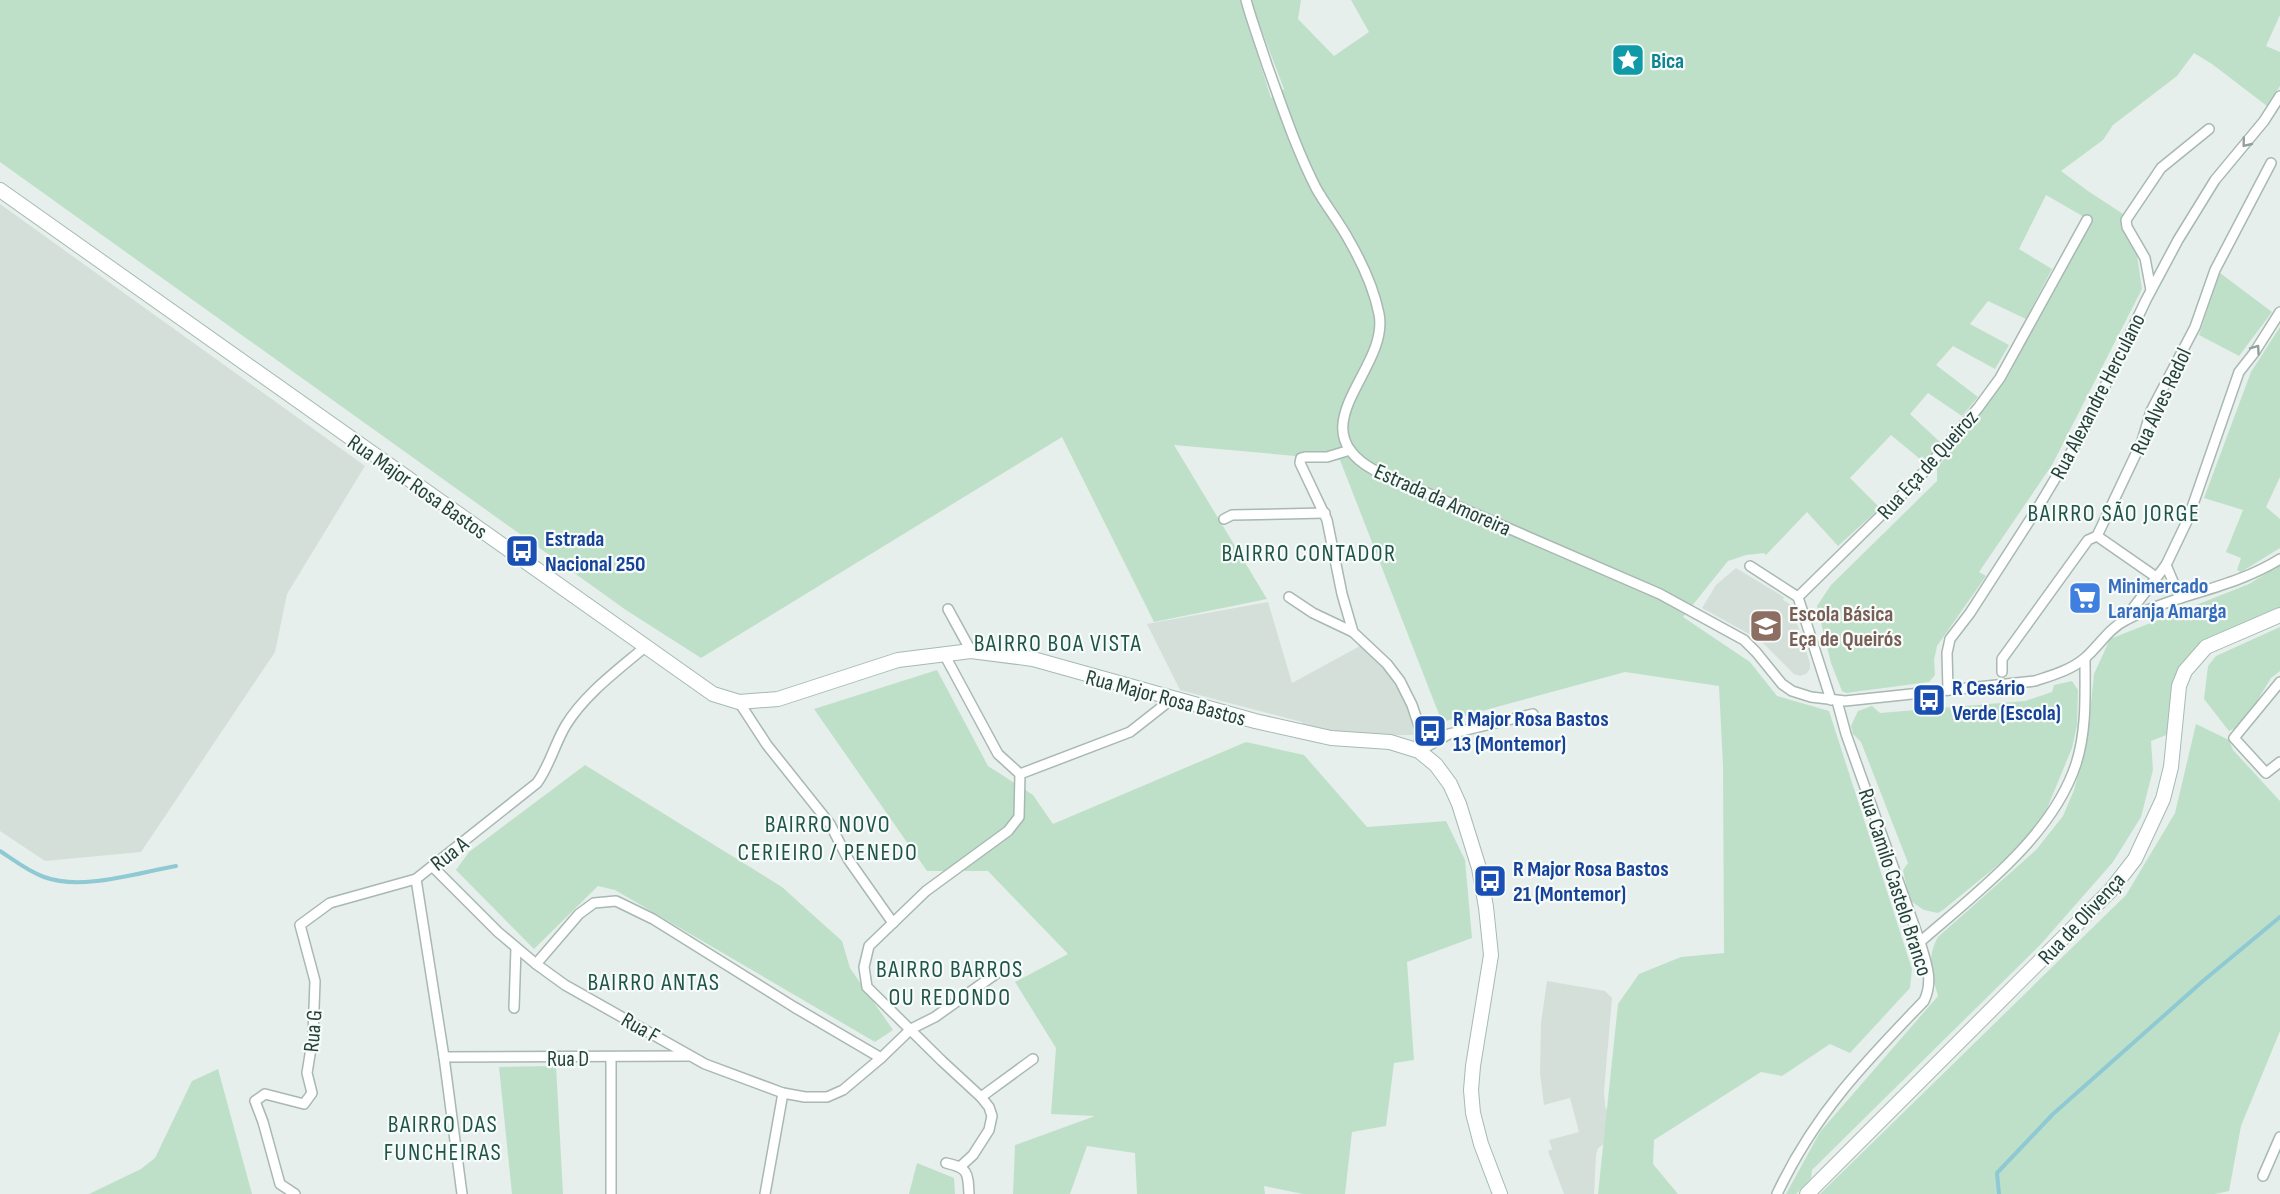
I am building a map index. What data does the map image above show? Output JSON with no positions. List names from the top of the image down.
{
  "streets": {
    "main road": ["Rua Major Rosa Bastos", "Rua de Olivença"],
    "street": [
      "Rua Alexandre Herculano",
      "Rua Alves Redol",
      "Rua Eça de Queiroz",
      "Estrada da Amoreira",
      "Rua A",
      "Rua Camilo Castelo Branco",
      "Rua F",
      "Rua G",
      "Rua D"
    ]
  },
  "crossings": [
    ["Rua Alexandre Herculano", "Estrada da Amoreira"],
    ["Rua Major Rosa Bastos", "Rua A"],
    ["Estrada da Amoreira", "Rua Camilo Castelo Branco"],
    ["Rua A", "Rua F"],
    ["Rua A", "Rua G"],
    ["Rua A", "Rua D"],
    ["Rua F", "Rua D"]
  ],
  "districts": [
    "BAIRRO SÃO JORGE",
    "BAIRRO CONTADOR",
    "BAIRRO BOA VISTA",
    "BAIRRO NOVO CERIEIRO / PENEDO",
    "BAIRRO BARROS OU REDONDO",
    "BAIRRO ANTAS",
    "BAIRRO DAS FUNCHEIRAS"
  ],
  "places": {
    "place": ["Bica"],
    "bus stop": [
      "Estrada Nacional 250",
      "R Cesário Verde (Escola)",
      "R Major Rosa Bastos 13 (Montemor)",
      "R Major Rosa Bastos 21 (Montemor)"
    ],
    "supermarket": ["Minimercado Laranja Amarga"],
    "school or university": ["Escola Básica Eça de Queirós"]
  }
}
